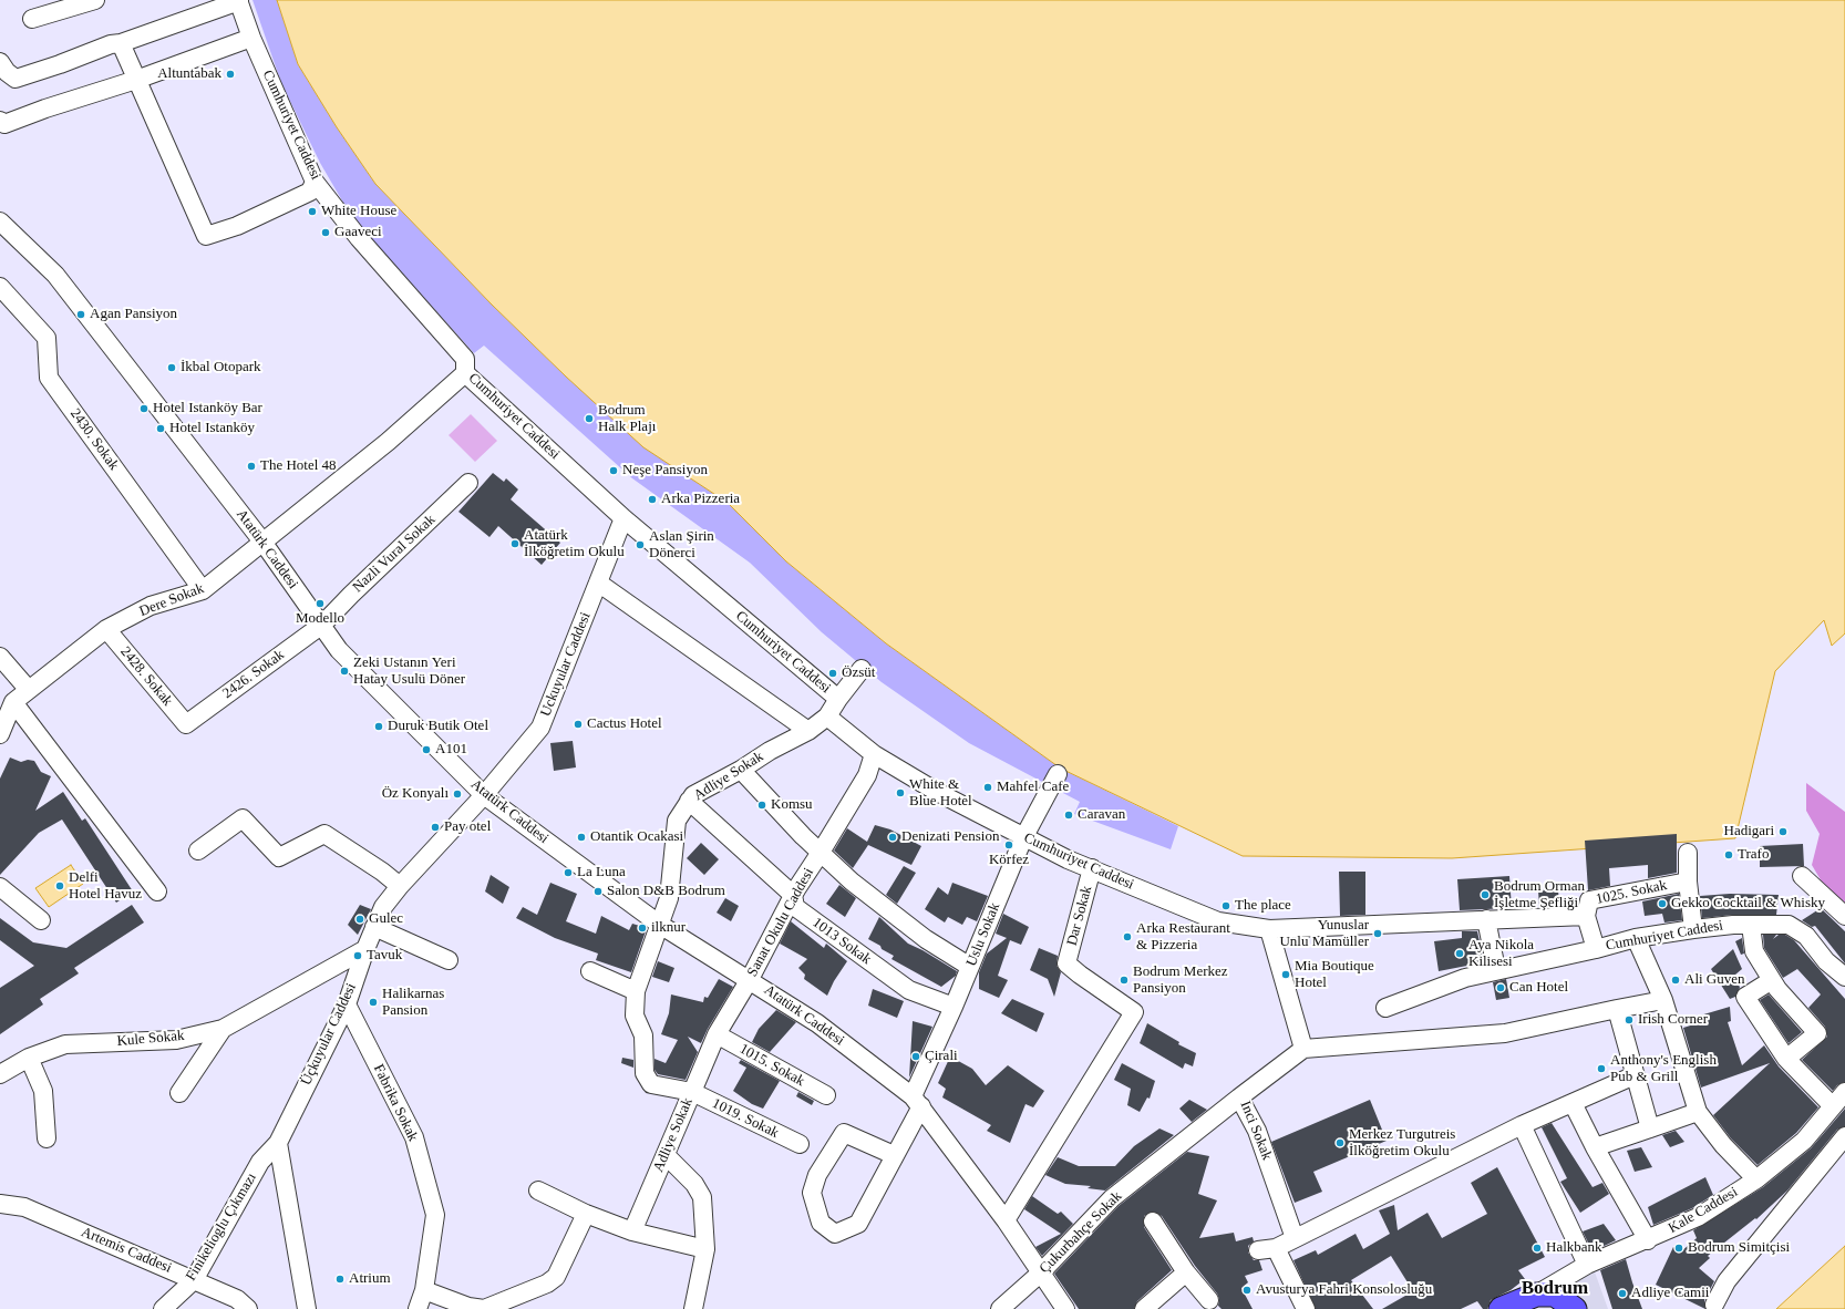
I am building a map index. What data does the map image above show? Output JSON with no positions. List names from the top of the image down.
{
  "streets": {
    "street": [
      "Cumhuriyet Caddesi",
      "2430. Sokak",
      "Atatürk Caddesi",
      "Nazli Vural Sokak",
      "Dere Sokak",
      "Uckuyular Caddesi",
      "2426. Sokak",
      "2428. Sokak",
      "Adliye Sokak",
      "1025. Sokak",
      "Dar Sokak",
      "Sanat Okulu Caddesi",
      "Uslu Sokak",
      "1013 Sokak",
      "Üçkuyular Caddesi",
      "Kule Sokak",
      "1015. Sokak",
      "Fabrika Sokak",
      "1019. Sokak",
      "Inci Sokak",
      "Kale Caddesi",
      "Finikelioglu Çıkmazı",
      "Çukurbahçe Sokak",
      "Artemis Caddesi"
    ]
  },
  "crossings": [
    ["Cumhuriyet Caddesi", "Dere Sokak"],
    ["Cumhuriyet Caddesi", "Uckuyular Caddesi"],
    ["Cumhuriyet Caddesi", "Adliye Sokak"],
    ["Cumhuriyet Caddesi", "1025. Sokak"],
    ["Cumhuriyet Caddesi", "Dar Sokak"],
    ["Cumhuriyet Caddesi", "Sanat Okulu Caddesi"],
    ["Cumhuriyet Caddesi", "Uslu Sokak"],
    ["2430. Sokak", "Dere Sokak"],
    ["Atatürk Caddesi", "Nazli Vural Sokak"],
    ["Atatürk Caddesi", "Dere Sokak"],
    ["Atatürk Caddesi", "Uckuyular Caddesi"],
    ["Atatürk Caddesi", "2426. Sokak"],
    ["Atatürk Caddesi", "Adliye Sokak"],
    ["Atatürk Caddesi", "Dar Sokak"],
    ["Atatürk Caddesi", "Sanat Okulu Caddesi"],
    ["Atatürk Caddesi", "Uslu Sokak"],
    ["Atatürk Caddesi", "Üçkuyular Caddesi"],
    ["Atatürk Caddesi", "Çukurbahçe Sokak"],
    ["Nazli Vural Sokak", "2426. Sokak"],
    ["Dere Sokak", "2428. Sokak"],
    ["Uckuyular Caddesi", "Üçkuyular Caddesi"],
    ["2426. Sokak", "2428. Sokak"],
    ["Adliye Sokak", "Sanat Okulu Caddesi"],
    ["Adliye Sokak", "1013 Sokak"],
    ["Adliye Sokak", "1019. Sokak"],
    ["Sanat Okulu Caddesi", "1013 Sokak"],
    ["Sanat Okulu Caddesi", "1015. Sokak"],
    ["Sanat Okulu Caddesi", "1019. Sokak"],
    ["Uslu Sokak", "1013 Sokak"],
    ["Üçkuyular Caddesi", "Kule Sokak"],
    ["Üçkuyular Caddesi", "Fabrika Sokak"],
    ["Üçkuyular Caddesi", "Finikelioglu Çıkmazı"],
    ["Inci Sokak", "Çukurbahçe Sokak"],
    ["Finikelioglu Çıkmazı", "Artemis Caddesi"]
  ],
  "districts": ["Bodrum"],
  "places": [
    "Altuntabak",
    "White House",
    "Gaaveci",
    "Agan Pansiyon",
    "İkbal Otopark",
    "Hotel Istanköy Bar",
    "Bodrum Halk Plajı",
    "Hotel Istanköy",
    "The Hotel 48",
    "Neşe Pansiyon",
    "Arka Pizzeria",
    "Atatürk İlköğretim Okulu",
    "Aslan Şirin Dönerci",
    "Modello",
    "Zeki Ustanın Yeri Hatay Usulü Döner",
    "Özsüt",
    "Cactus Hotel",
    "Duruk Butik Otel",
    "A101",
    "Mahfel Cafe",
    "White & Blue Hotel",
    "Öz Konyalı",
    "Komsu",
    "Caravan",
    "Pay otel",
    "Hadigari",
    "Otantik Ocakasi",
    "Denizati Pension",
    "Körfez",
    "Trafo",
    "La Luna",
    "Delfi Hotel Havuz",
    "Salon D&B Bodrum",
    "Bodrum Orman İşletme Şefliği",
    "Gekko Cocktail & Whisky",
    "The place",
    "Gulec",
    "ilknur",
    "Yunuslar Unlu Mamüller",
    "Arka Restaurant & Pizzeria",
    "Aya Nikola Kilisesi",
    "Tavuk",
    "Mia Boutique Hotel",
    "Bodrum Merkez Pansiyon",
    "Ali Guven",
    "Can Hotel",
    "Halikarnas Pansion",
    "Irish Corner",
    "Çirali",
    "Anthony's English Pub & Grill",
    "Merkez Turgutreis İlköğretim Okulu",
    "Halkbank",
    "Bodrum Simitçisi",
    "Atrium",
    "Avusturya Fahri Konsolosluğu",
    "Adliye Camii"
  ]
}
